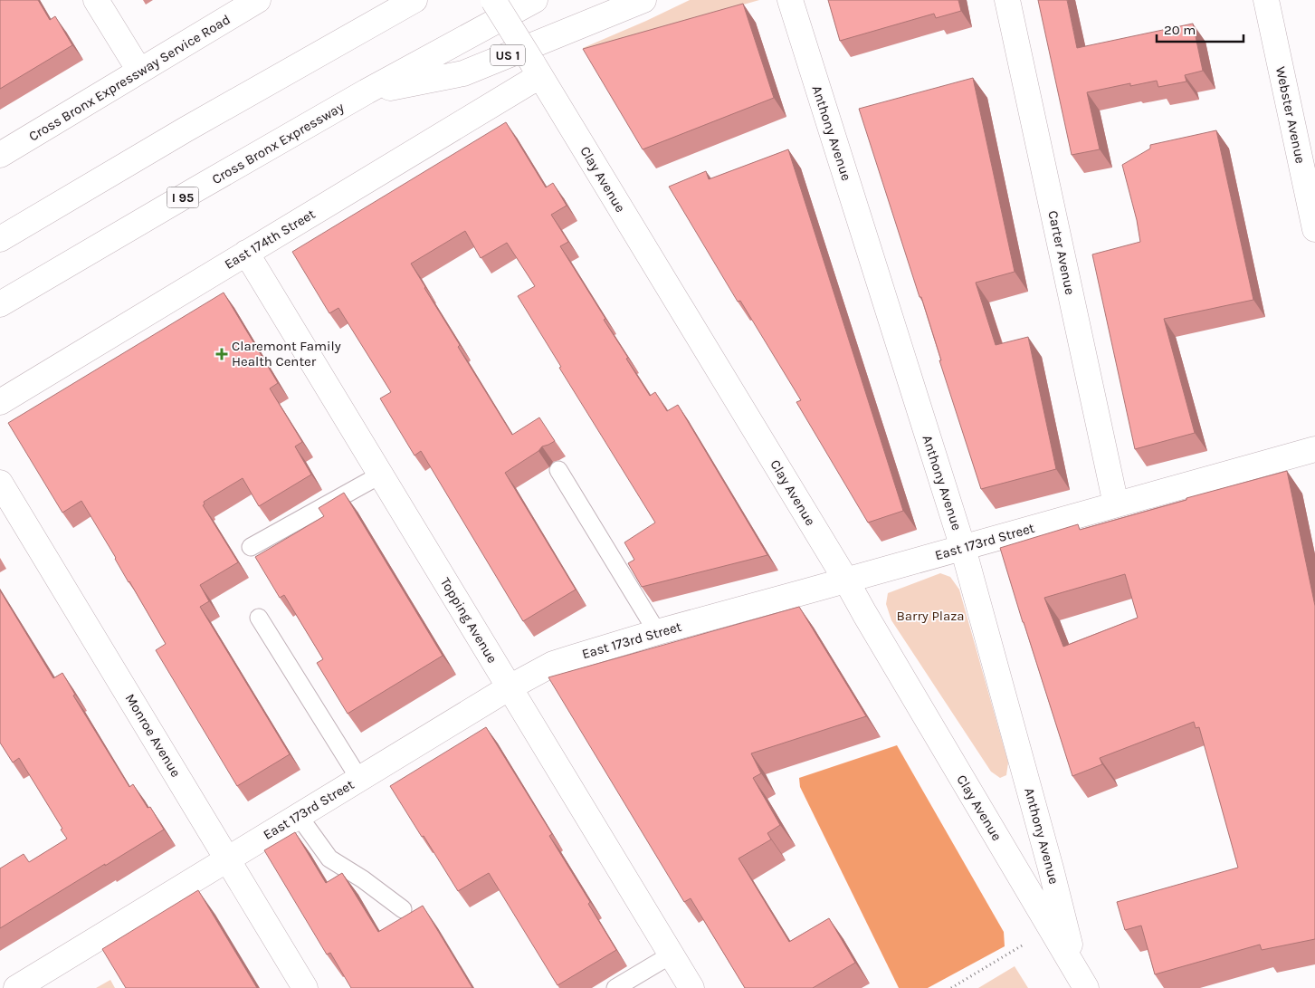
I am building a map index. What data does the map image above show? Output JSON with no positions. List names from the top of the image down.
{
  "streets": {
    "main road": [
      "US 1",
      "Cross Bronx Expressway Service Road",
      "Webster Avenue",
      "Anthony Avenue",
      "Cross Bronx Expressway",
      "Clay Avenue",
      "I 95",
      "East 174th Street",
      "Carter Avenue",
      "East 173rd Street",
      "Topping Avenue",
      "Monroe Avenue"
    ]
  },
  "crossings": [
    ["US 1", "Cross Bronx Expressway"],
    ["Anthony Avenue", "Clay Avenue"],
    ["Anthony Avenue", "East 173rd Street"],
    ["Clay Avenue", "East 174th Street"],
    ["Clay Avenue", "East 173rd Street"],
    ["East 174th Street", "Topping Avenue"],
    ["Carter Avenue", "East 173rd Street"],
    ["East 173rd Street", "Topping Avenue"],
    ["East 173rd Street", "Monroe Avenue"]
  ],
  "parks": ["Barry Plaza"],
  "places": {
    "health": ["Claremont Family Health Center"]
  },
  "scale_bar": "20 m"
}
